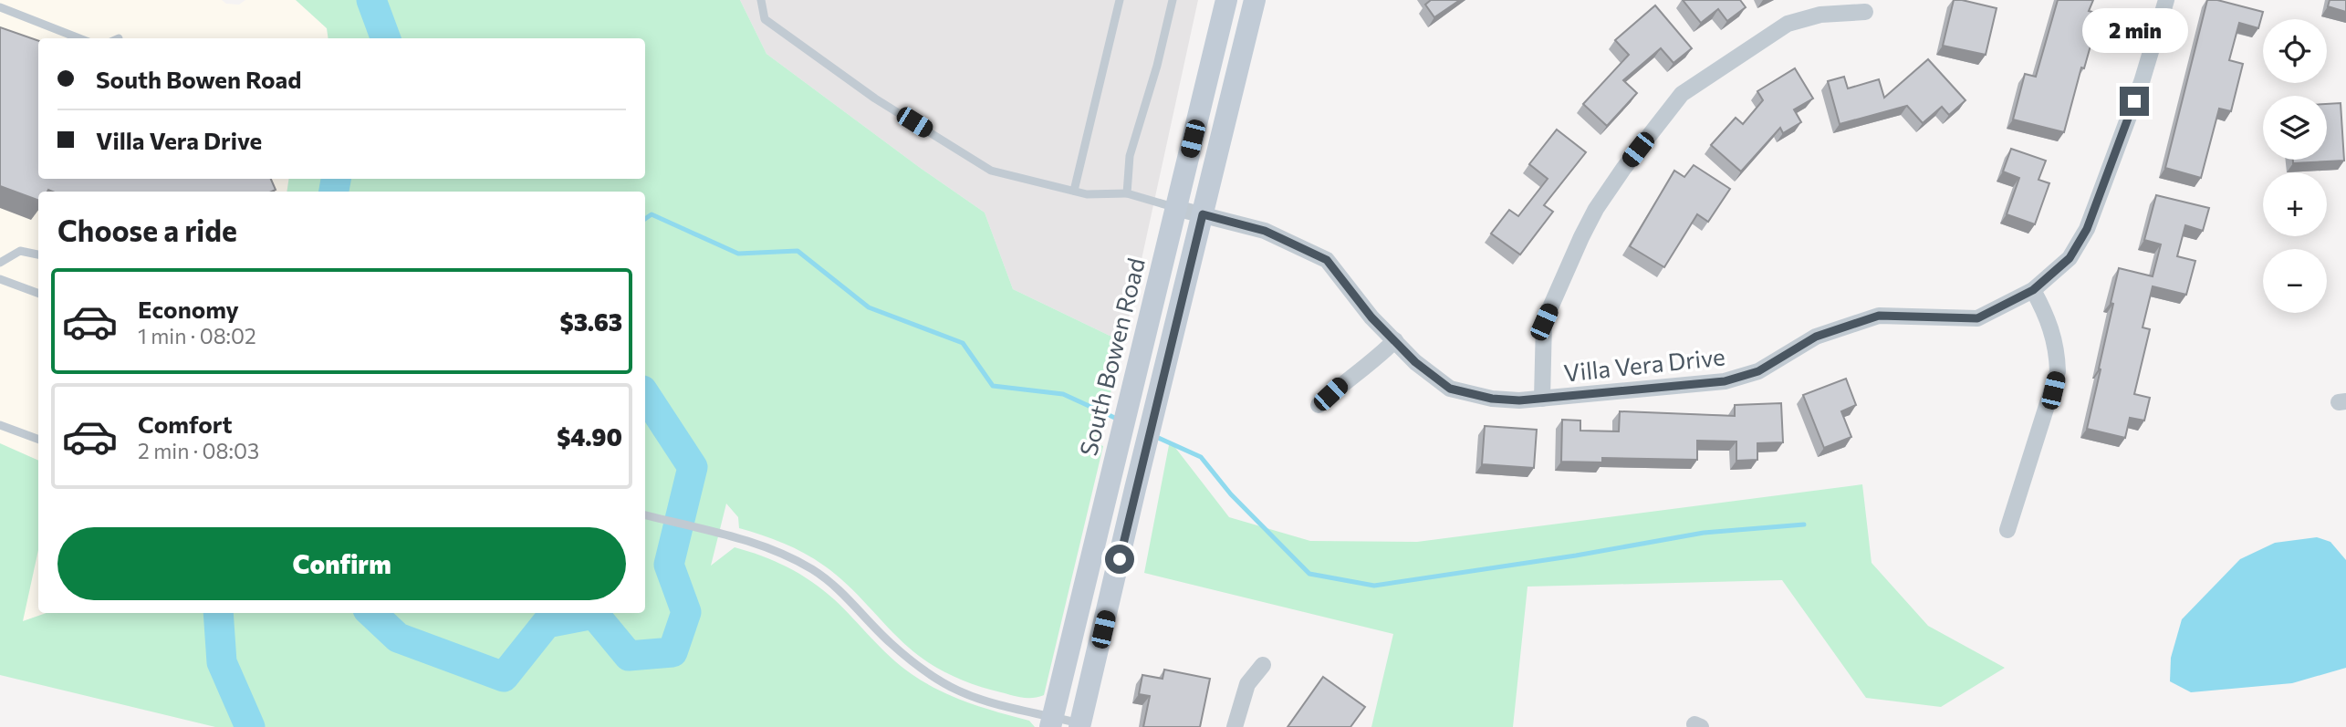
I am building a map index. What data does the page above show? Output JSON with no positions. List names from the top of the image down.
{
  "streets": {
    "main road": ["South Bowen Road"],
    "street": ["Villa Vera Drive"]
  },
  "crossings": [
    ["South Bowen Road", "Villa Vera Drive"]
  ],
  "page": {
    "bubble": "2 min",
    "map_buttons": ["+", "−"],
    "banner": ["South Bowen Road", "Villa Vera Drive"],
    "heading": "Choose a ride",
    "list": [
      {
        "name": "Economy",
        "note": "1 min · 08:02",
        "value": "$3.63"
      },
      {
        "name": "Comfort",
        "note": "2 min · 08:03",
        "value": "$4.90"
      }
    ],
    "buttons": "Confirm"
  }
}
